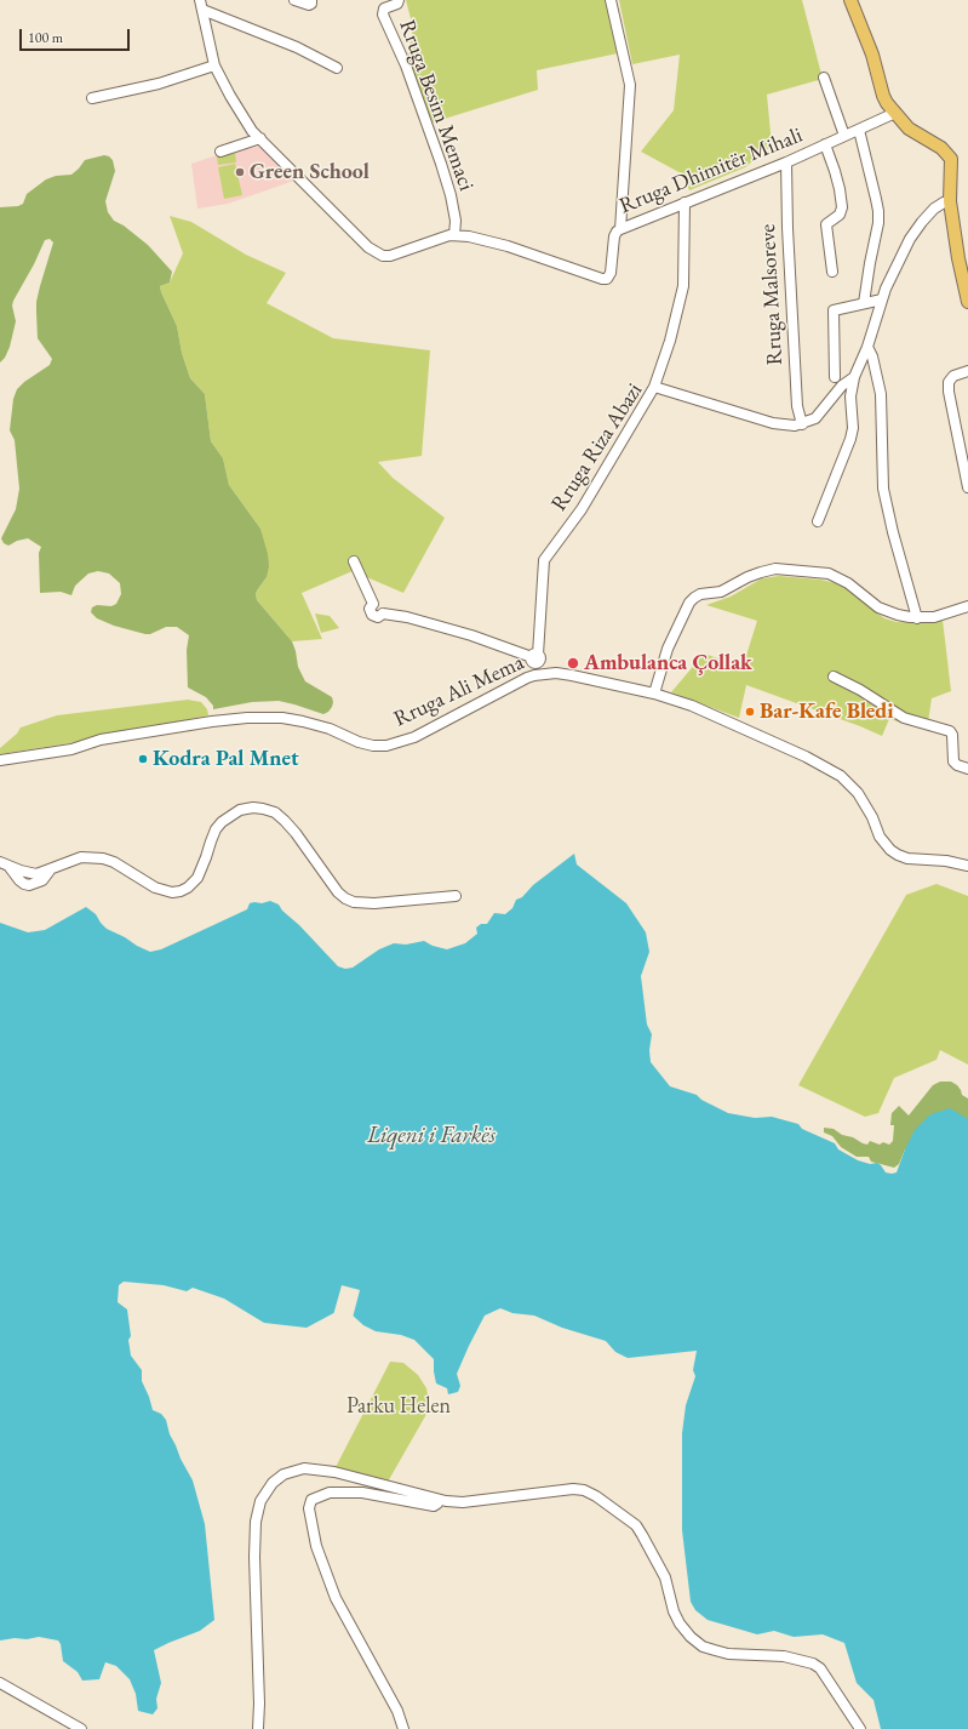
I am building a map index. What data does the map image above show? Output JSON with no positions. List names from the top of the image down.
{
  "streets": {
    "street": [
      "Rruga Besim Memaci",
      "Rruga Dhimitër Mihali",
      "Rruga Malsoreve",
      "Rruga Riza Abazi",
      "Rruga Ali Mema"
    ]
  },
  "crossings": [
    ["Rruga Besim Memaci", "Rruga Dhimitër Mihali"],
    ["Rruga Dhimitër Mihali", "Rruga Malsoreve"],
    ["Rruga Malsoreve", "Rruga Riza Abazi"],
    ["Rruga Riza Abazi", "Rruga Ali Mema"]
  ],
  "water": ["Liqeni i Farkës"],
  "parks": ["Parku Helen"],
  "places": [
    "Green School",
    "Ambulanca Çollak",
    "Bar-Kafe Bledi",
    "Kodra Pal Mnet"
  ],
  "scale_bar": "100 m"
}
